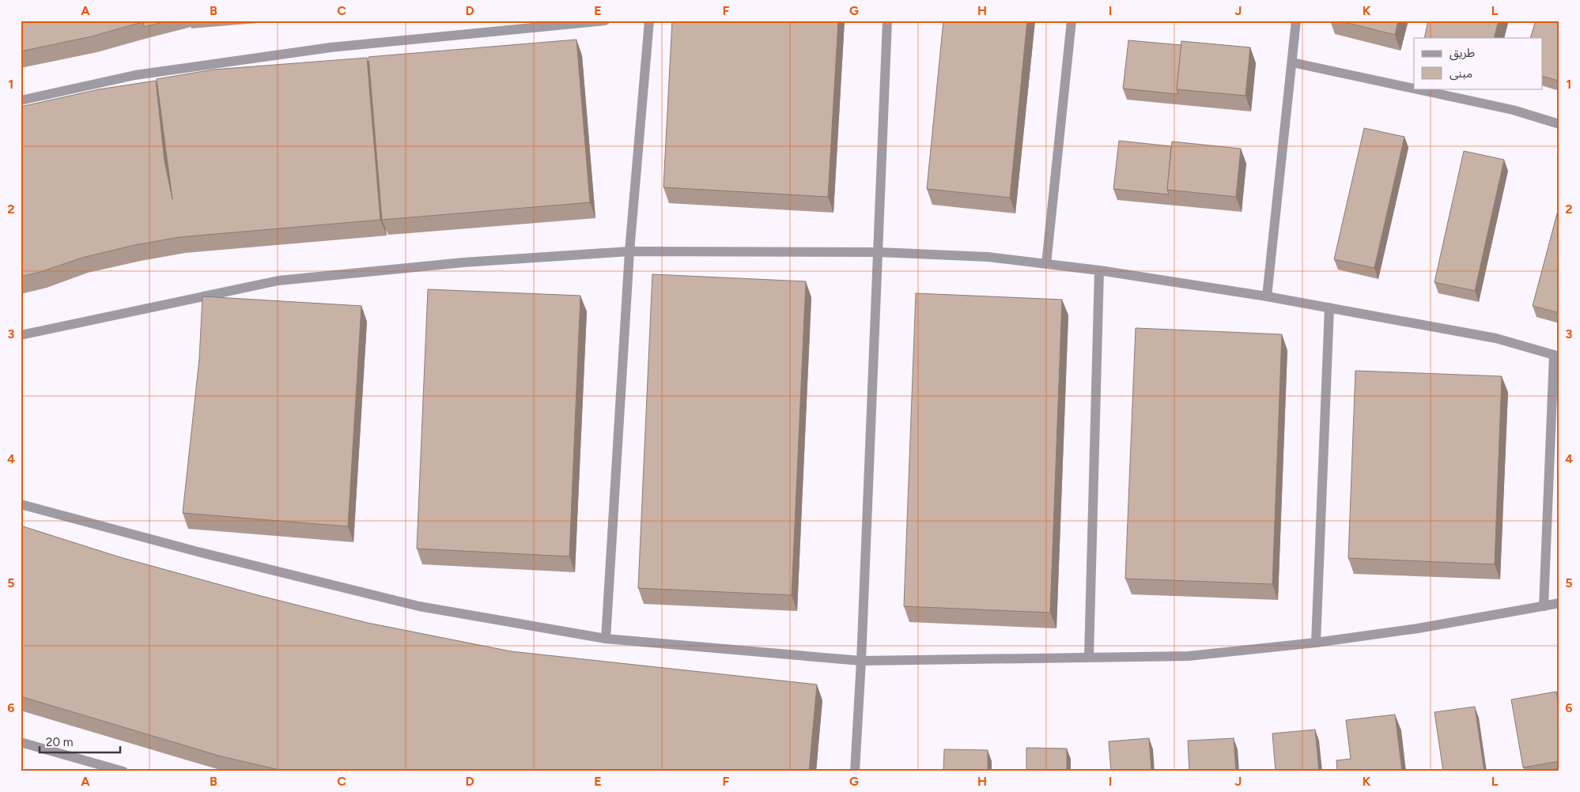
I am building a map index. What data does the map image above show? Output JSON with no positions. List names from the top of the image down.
{
  "legend": ["طريق", "مبنى"],
  "scale_bar": "20 m",
  "grid": {
    "columns": [
      "A",
      "B",
      "C",
      "D",
      "E",
      "F",
      "G",
      "H",
      "I",
      "J",
      "K",
      "L"
    ],
    "rows": [
      "1",
      "2",
      "3",
      "4",
      "5",
      "6"
    ]
  }
}
